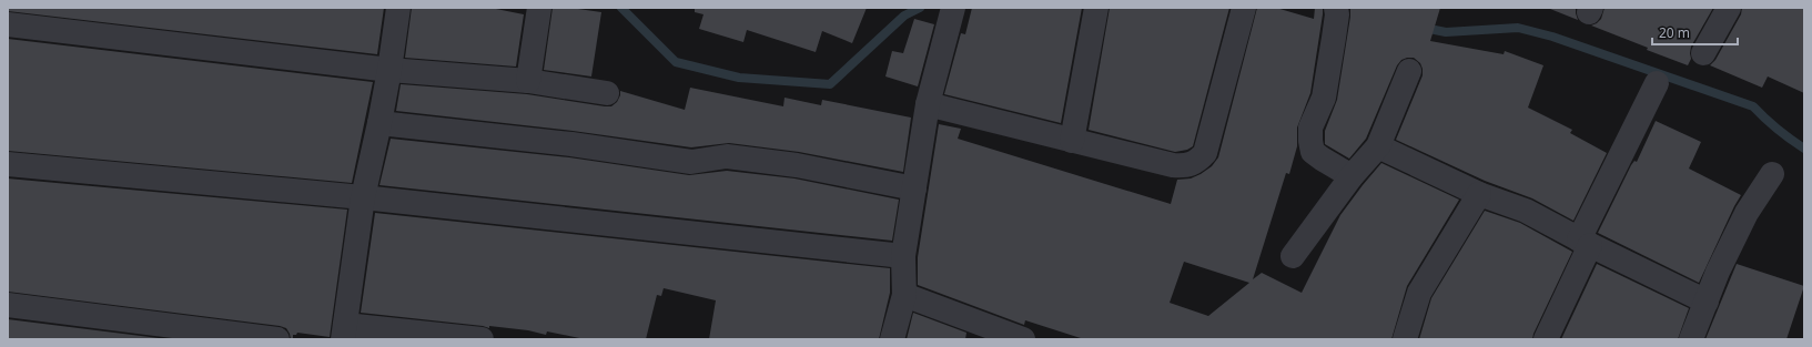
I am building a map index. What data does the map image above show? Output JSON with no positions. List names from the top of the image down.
{
  "scale_bar": "20 m"
}
